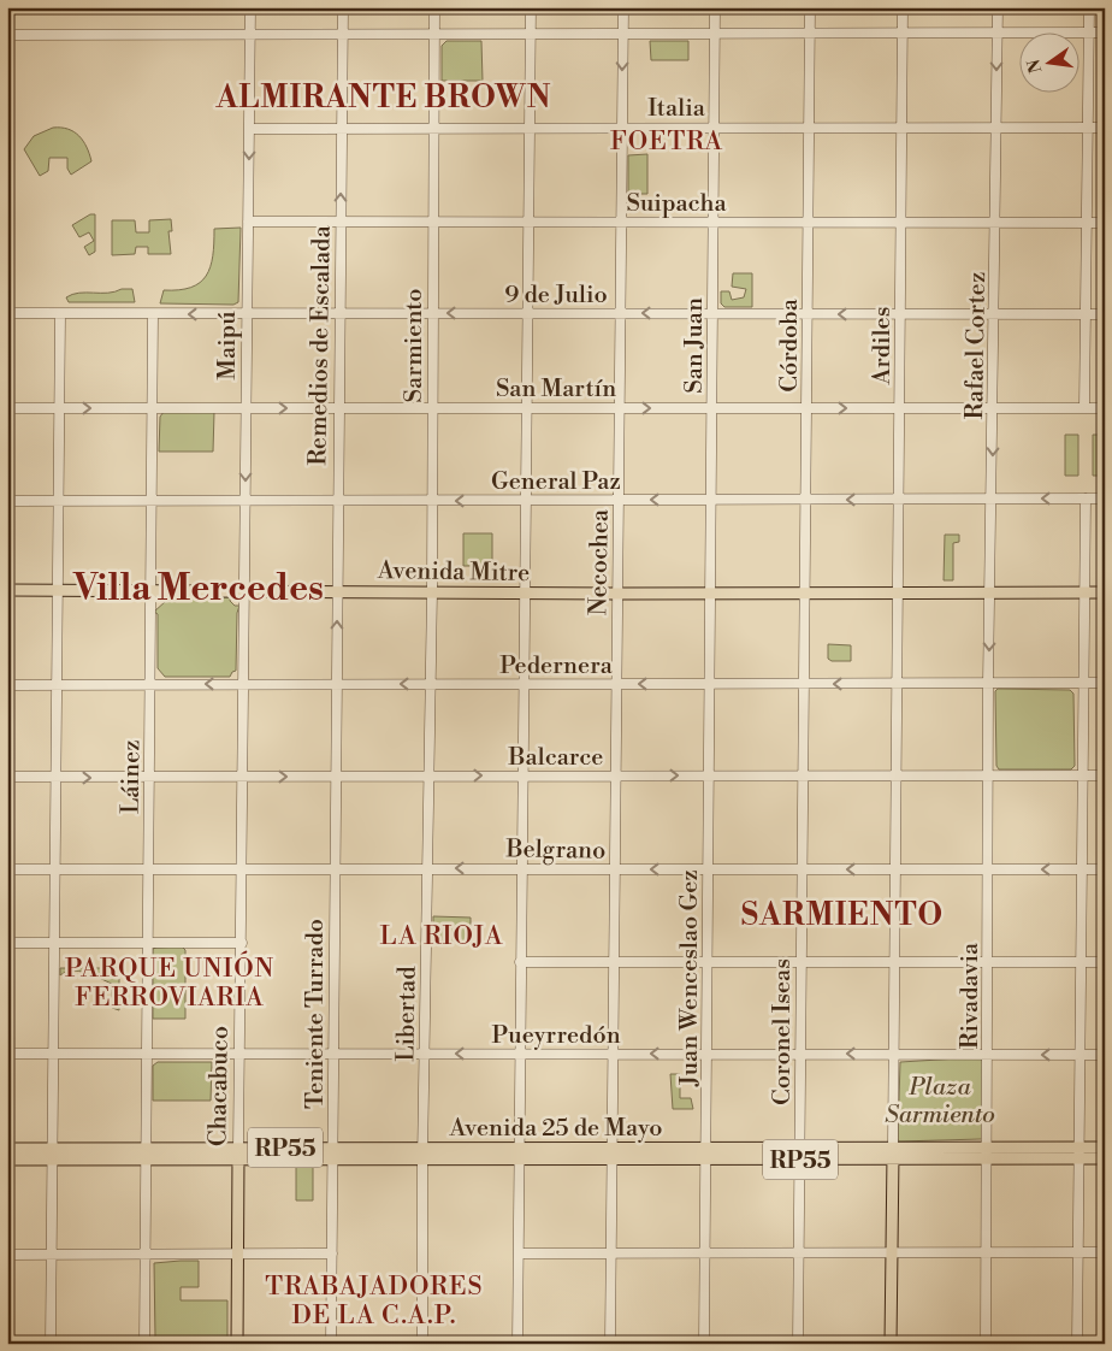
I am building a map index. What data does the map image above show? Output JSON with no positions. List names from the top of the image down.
{
  "streets": {
    "main road": [
      "Avenida Mitre",
      "Chacabuco",
      "Avenida 25 de Mayo",
      "RP55"
    ],
    "street": [
      "Italia",
      "Suipacha",
      "9 de Julio",
      "Maipú",
      "Remedios de Escalada",
      "Sarmiento",
      "San Juan",
      "Córdoba",
      "Ardiles",
      "Rafael Cortez",
      "San Martín",
      "General Paz",
      "Necochea",
      "Pedernera",
      "Balcarce",
      "Láinez",
      "Belgrano",
      "Juan Wenceslao Gez",
      "Rivadavia",
      "Teniente Turrado",
      "Libertad",
      "Coronel Iseas",
      "Pueyrredón"
    ]
  },
  "crossings": [
    ["Italia", "Maipú"],
    ["Italia", "Remedios de Escalada"],
    ["Italia", "Sarmiento"],
    ["Italia", "San Juan"],
    ["Italia", "Córdoba"],
    ["Italia", "Ardiles"],
    ["Italia", "Rafael Cortez"],
    ["Italia", "Necochea"],
    ["Suipacha", "Maipú"],
    ["Suipacha", "Remedios de Escalada"],
    ["Suipacha", "Sarmiento"],
    ["Suipacha", "San Juan"],
    ["Suipacha", "Córdoba"],
    ["Suipacha", "Ardiles"],
    ["Suipacha", "Rafael Cortez"],
    ["Suipacha", "Necochea"],
    ["9 de Julio", "Maipú"],
    ["9 de Julio", "Remedios de Escalada"],
    ["9 de Julio", "Sarmiento"],
    ["9 de Julio", "San Juan"],
    ["9 de Julio", "Córdoba"],
    ["9 de Julio", "Ardiles"],
    ["9 de Julio", "Rafael Cortez"],
    ["9 de Julio", "Necochea"],
    ["9 de Julio", "Láinez"],
    ["Maipú", "San Martín"],
    ["Maipú", "General Paz"],
    ["Maipú", "Avenida Mitre"],
    ["Maipú", "Pedernera"],
    ["Maipú", "Chacabuco"],
    ["Remedios de Escalada", "San Martín"],
    ["Remedios de Escalada", "General Paz"],
    ["Remedios de Escalada", "Avenida Mitre"],
    ["Remedios de Escalada", "Pedernera"],
    ["Remedios de Escalada", "Teniente Turrado"],
    ["Sarmiento", "San Martín"],
    ["Sarmiento", "General Paz"],
    ["Sarmiento", "Avenida Mitre"],
    ["Sarmiento", "Pedernera"],
    ["Sarmiento", "Libertad"],
    ["San Juan", "San Martín"],
    ["San Juan", "General Paz"],
    ["San Juan", "Avenida Mitre"],
    ["San Juan", "Pedernera"],
    ["San Juan", "Juan Wenceslao Gez"],
    ["Córdoba", "San Martín"],
    ["Córdoba", "General Paz"],
    ["Córdoba", "Avenida Mitre"],
    ["Córdoba", "Pedernera"],
    ["Córdoba", "Coronel Iseas"],
    ["Ardiles", "San Martín"],
    ["Ardiles", "General Paz"],
    ["Ardiles", "Avenida Mitre"],
    ["Ardiles", "Pedernera"],
    ["Ardiles", "Balcarce"],
    ["Ardiles", "Belgrano"],
    ["Ardiles", "Pueyrredón"],
    ["Ardiles", "Avenida 25 de Mayo"],
    ["Rafael Cortez", "San Martín"],
    ["Rafael Cortez", "General Paz"],
    ["Rafael Cortez", "Avenida Mitre"],
    ["Rafael Cortez", "Pedernera"],
    ["Rafael Cortez", "Rivadavia"],
    ["San Martín", "Necochea"],
    ["San Martín", "Láinez"],
    ["General Paz", "Necochea"],
    ["General Paz", "Láinez"],
    ["Necochea", "Avenida Mitre"],
    ["Necochea", "Pedernera"],
    ["Necochea", "Balcarce"],
    ["Necochea", "Belgrano"],
    ["Necochea", "Pueyrredón"],
    ["Necochea", "Avenida 25 de Mayo"],
    ["Avenida Mitre", "Láinez"],
    ["Pedernera", "Láinez"],
    ["Pedernera", "Juan Wenceslao Gez"],
    ["Pedernera", "Rivadavia"],
    ["Pedernera", "Teniente Turrado"],
    ["Pedernera", "Libertad"],
    ["Pedernera", "Coronel Iseas"],
    ["Pedernera", "Chacabuco"],
    ["Balcarce", "Láinez"],
    ["Balcarce", "Juan Wenceslao Gez"],
    ["Balcarce", "Rivadavia"],
    ["Balcarce", "Teniente Turrado"],
    ["Balcarce", "Libertad"],
    ["Balcarce", "Coronel Iseas"],
    ["Balcarce", "Chacabuco"],
    ["Láinez", "Belgrano"],
    ["Láinez", "Pueyrredón"],
    ["Láinez", "Avenida 25 de Mayo"],
    ["Belgrano", "Juan Wenceslao Gez"],
    ["Belgrano", "Rivadavia"],
    ["Belgrano", "Teniente Turrado"],
    ["Belgrano", "Libertad"],
    ["Belgrano", "Coronel Iseas"],
    ["Belgrano", "Chacabuco"],
    ["Juan Wenceslao Gez", "Pueyrredón"],
    ["Juan Wenceslao Gez", "Avenida 25 de Mayo"],
    ["Rivadavia", "Pueyrredón"],
    ["Rivadavia", "Avenida 25 de Mayo"],
    ["Teniente Turrado", "Pueyrredón"],
    ["Teniente Turrado", "Avenida 25 de Mayo"],
    ["Libertad", "Pueyrredón"],
    ["Libertad", "Avenida 25 de Mayo"],
    ["Coronel Iseas", "Pueyrredón"],
    ["Coronel Iseas", "Avenida 25 de Mayo"],
    ["Pueyrredón", "Chacabuco"],
    ["Chacabuco", "Avenida 25 de Mayo"]
  ],
  "one_way": ["Rafael Cortez"],
  "districts": [
    "ALMIRANTE BROWN",
    "FOETRA",
    "Villa Mercedes",
    "SARMIENTO",
    "LA RIOJA",
    "PARQUE UNIÓN FERROVIARIA",
    "TRABAJADORES DE LA C.A.P."
  ],
  "parks": ["Plaza Sarmiento"],
  "north": "left"
}
